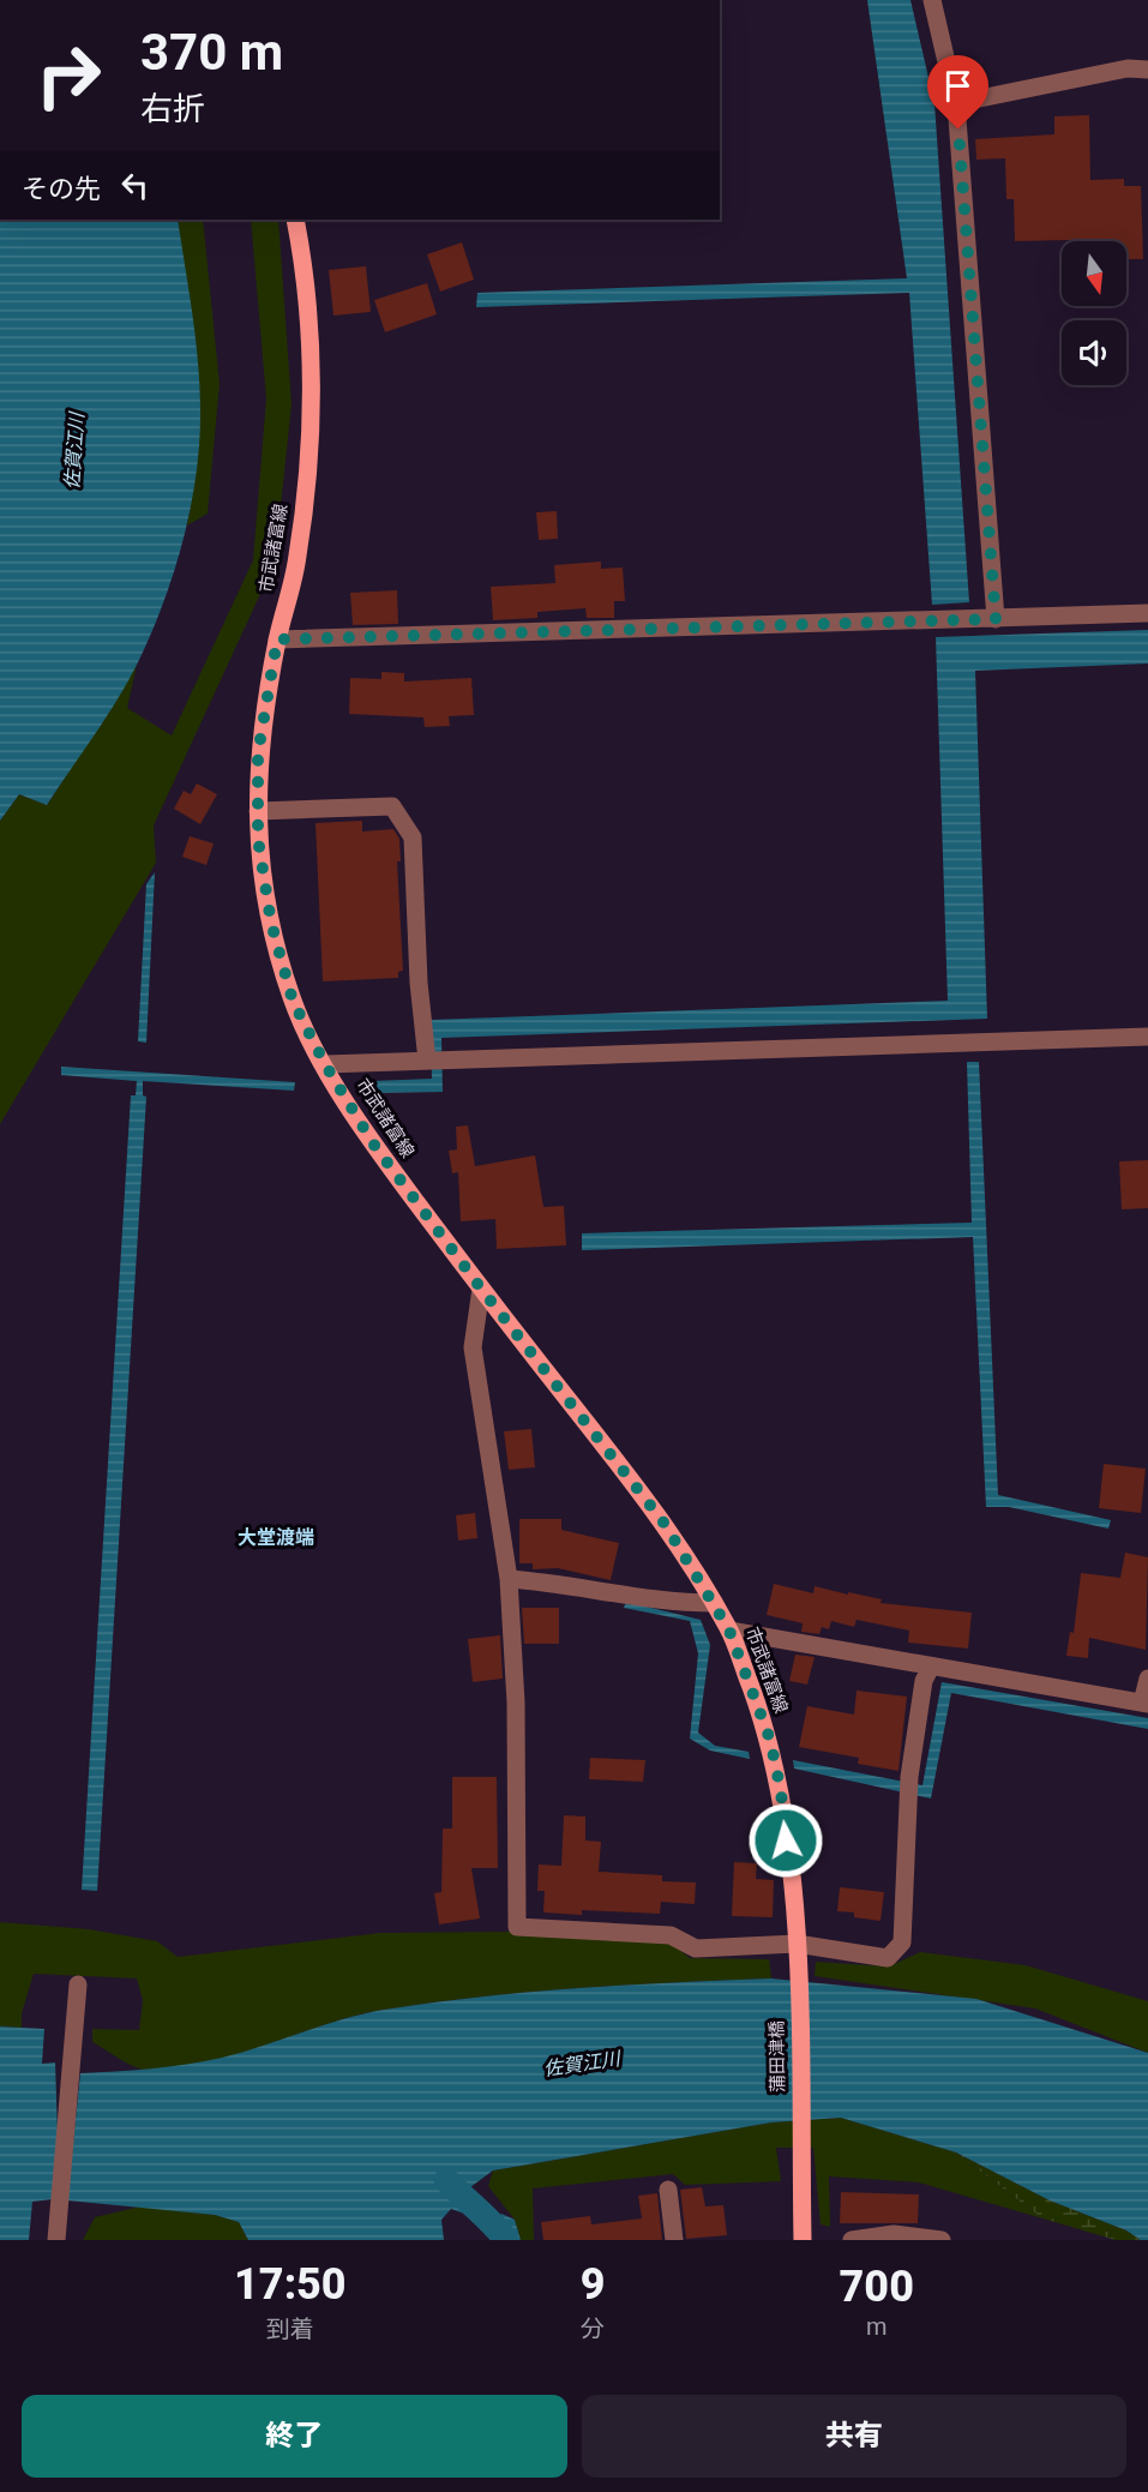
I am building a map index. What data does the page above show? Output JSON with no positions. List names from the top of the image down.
{
  "streets": {
    "main road": ["市武諸富線", "蒲田津橋"]
  },
  "crossings": [
    ["市武諸富線", "蒲田津橋"]
  ],
  "districts": ["大堂渡端"],
  "water": ["佐賀江川"],
  "north": "bottom",
  "page": {
    "turn": ["370 m", "右折"],
    "then": "その先",
    "eta": [
      "17:50",
      "到着",
      "9",
      "分",
      "700",
      "m"
    ],
    "buttons": ["終了", "共有"]
  }
}
